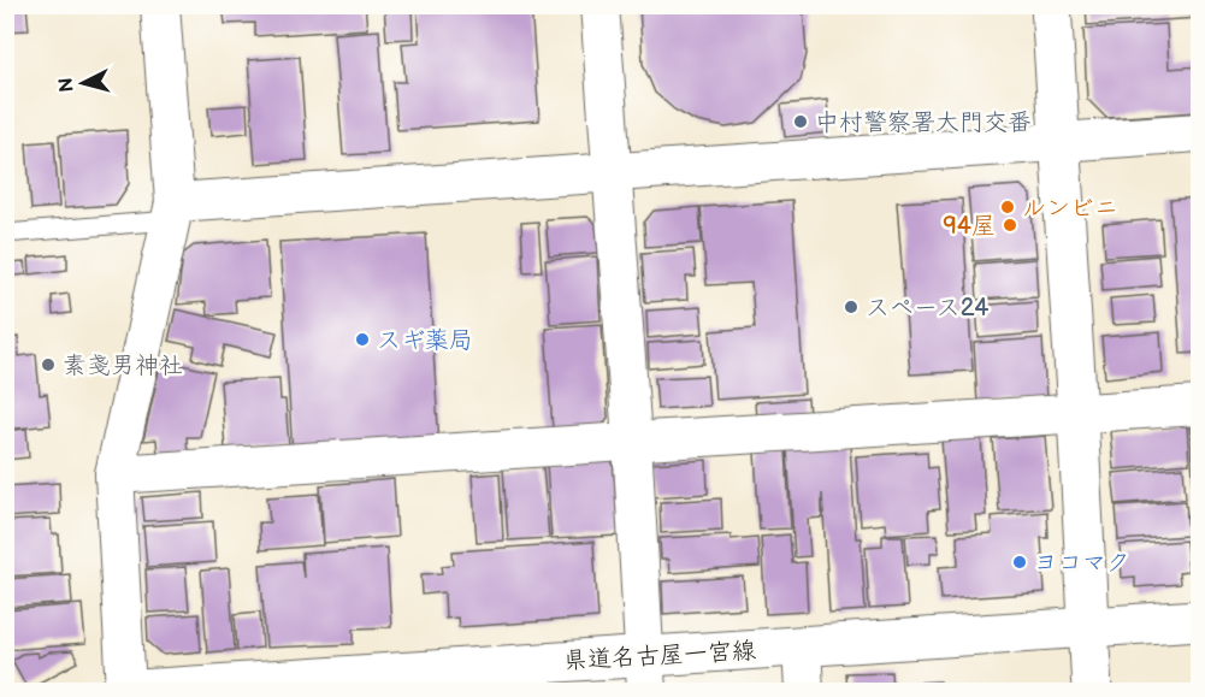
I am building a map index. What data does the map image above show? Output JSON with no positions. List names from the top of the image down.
{
  "streets": {
    "main road": ["県道名古屋一宮線"]
  },
  "places": [
    "中村警察署大門交番",
    "ルンビニ",
    "94屋",
    "スペース24",
    "スギ薬局",
    "素戔男神社",
    "ヨコマク"
  ],
  "north": "left"
}
